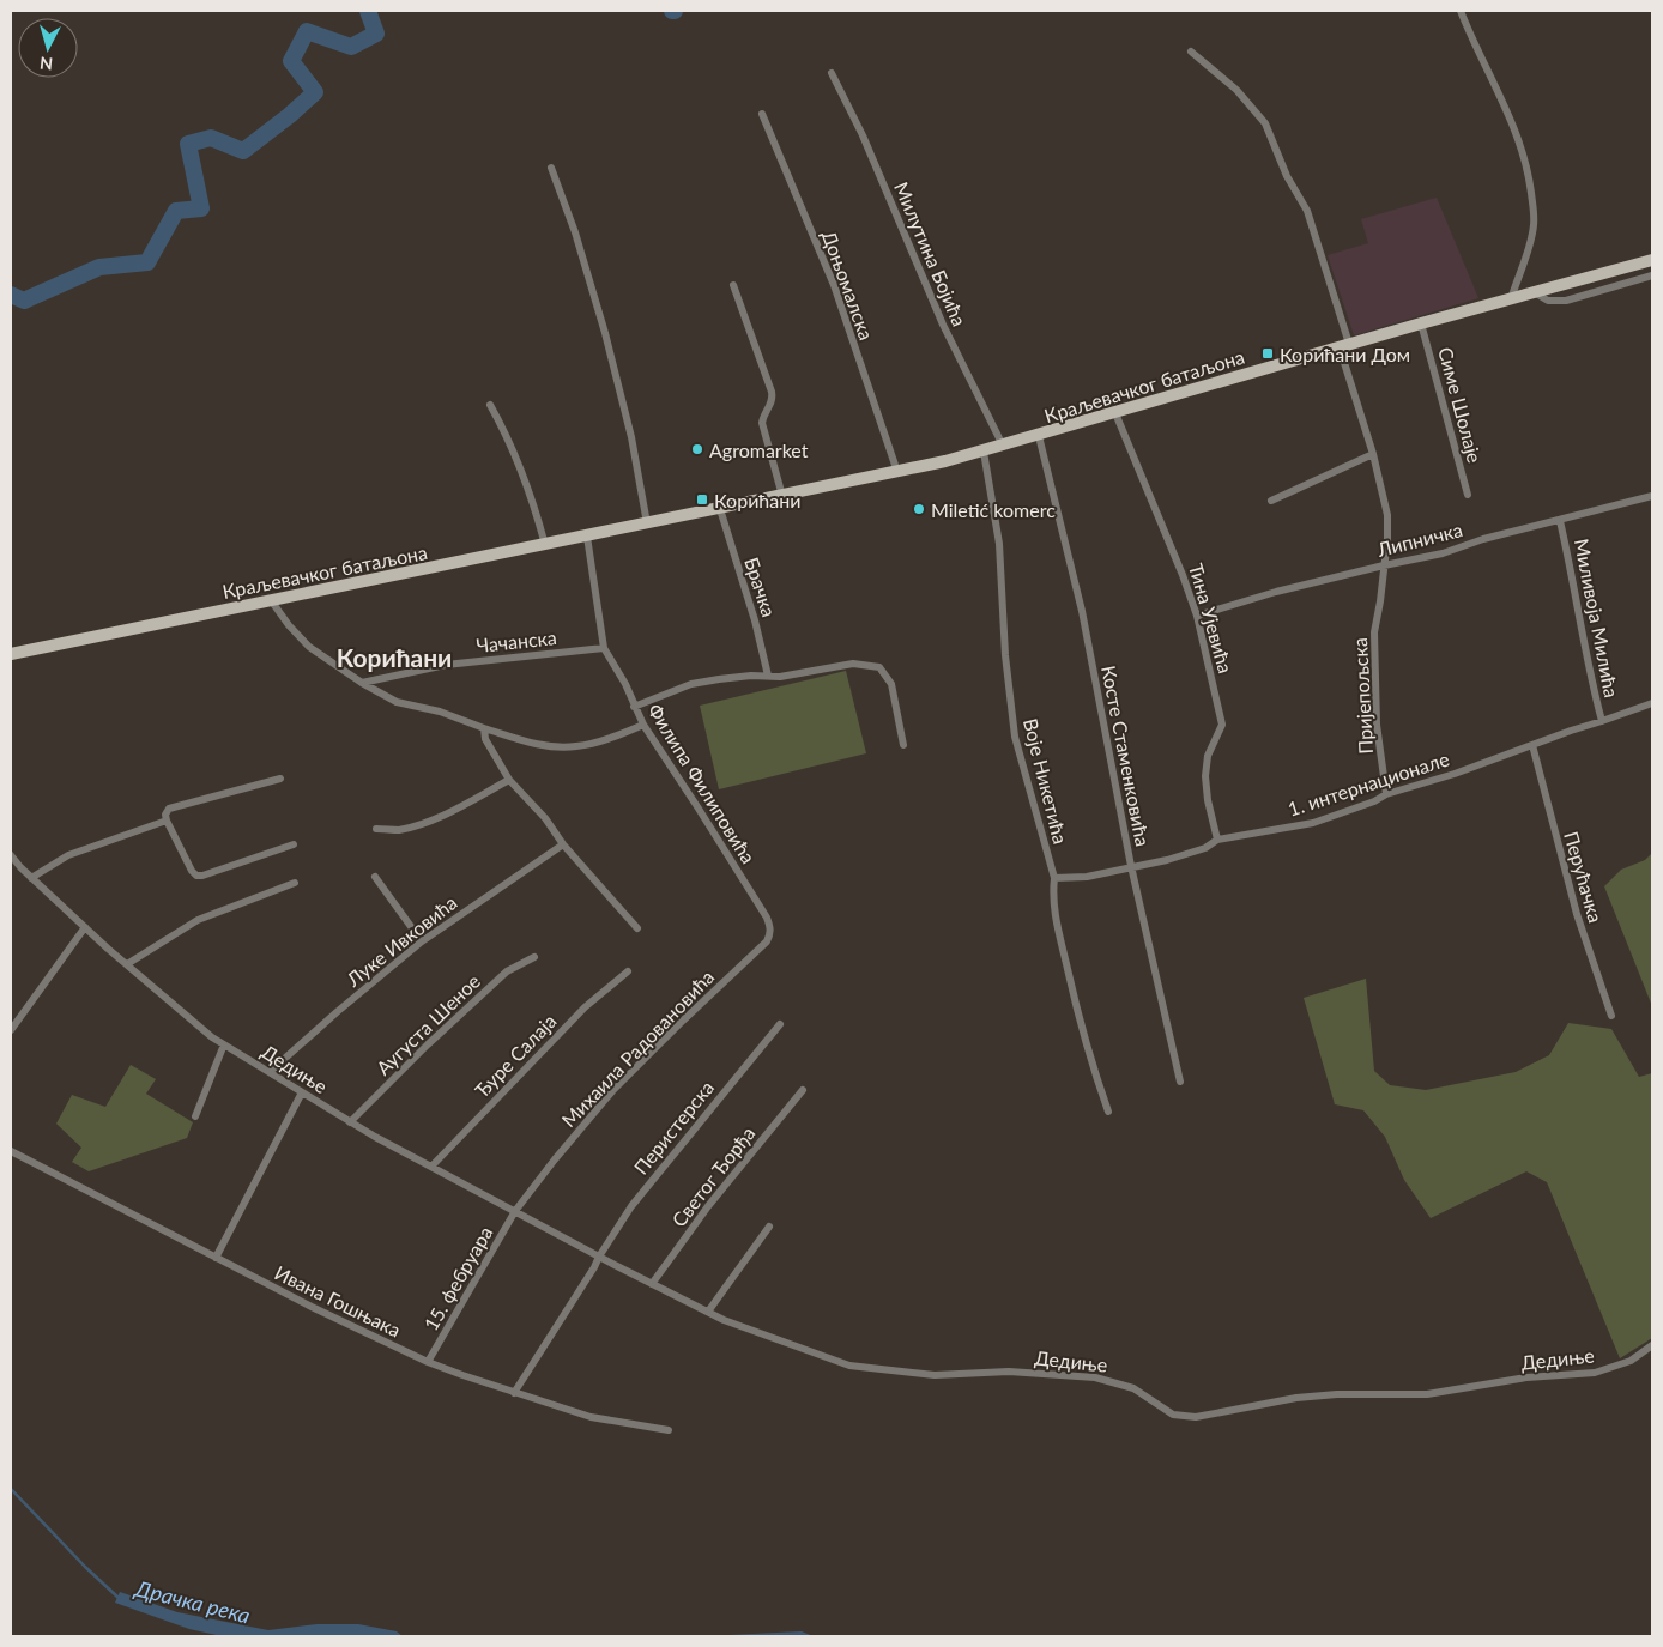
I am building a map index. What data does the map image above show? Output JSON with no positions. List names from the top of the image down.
{
  "streets": {
    "main road": ["Краљевачког батаљона"],
    "street": [
      "Милутина Бојића",
      "Доњомалска",
      "Симе Шолаје",
      "Липничка",
      "Брачка",
      "Тина Ујевића",
      "Миливоја Милића",
      "Чачанска",
      "Пријепољска",
      "Косте Стаменковића",
      "Воје Никетића",
      "Филипа Филиповића",
      "1. интернационале",
      "Перућачка",
      "Луке Ивковића",
      "Аугуста Шеное",
      "Михаила Радовановића",
      "Ђуре Салаја",
      "Дедиње",
      "Перистерска",
      "Светог Ђорђа",
      "15. фебруара",
      "Ивана Гошњака"
    ]
  },
  "crossings": [
    ["Милутина Бојића", "Краљевачког батаљона"],
    ["Доњомалска", "Краљевачког батаљона"],
    ["Краљевачког батаљона", "Симе Шолаје"],
    ["Краљевачког батаљона", "Брачка"],
    ["Краљевачког батаљона", "Тина Ујевића"],
    ["Краљевачког батаљона", "Пријепољска"],
    ["Краљевачког батаљона", "Косте Стаменковића"],
    ["Краљевачког батаљона", "Воје Никетића"],
    ["Краљевачког батаљона", "Филипа Филиповића"],
    ["Липничка", "Тина Ујевића"],
    ["Липничка", "Миливоја Милића"],
    ["Липничка", "Пријепољска"],
    ["Тина Ујевића", "1. интернационале"],
    ["Миливоја Милића", "1. интернационале"],
    ["Чачанска", "Филипа Филиповића"],
    ["Пријепољска", "1. интернационале"],
    ["Косте Стаменковића", "1. интернационале"],
    ["Воје Никетића", "1. интернационале"],
    ["Филипа Филиповића", "Михаила Радовановића"],
    ["1. интернационале", "Перућачка"],
    ["Луке Ивковића", "Дедиње"],
    ["Аугуста Шеное", "Дедиње"],
    ["Михаила Радовановића", "Дедиње"],
    ["Михаила Радовановића", "15. фебруара"],
    ["Ђуре Салаја", "Дедиње"],
    ["Дедиње", "Перистерска"],
    ["Дедиње", "Светог Ђорђа"],
    ["Дедиње", "15. фебруара"],
    ["15. фебруара", "Ивана Гошњака"]
  ],
  "districts": ["Корићани"],
  "water": ["Драчка река"],
  "places": {
    "transit": ["Корићани Дом", "Корићани"],
    "other": ["Agromarket", "Miletić komerc"]
  },
  "north": "bottom"
}
